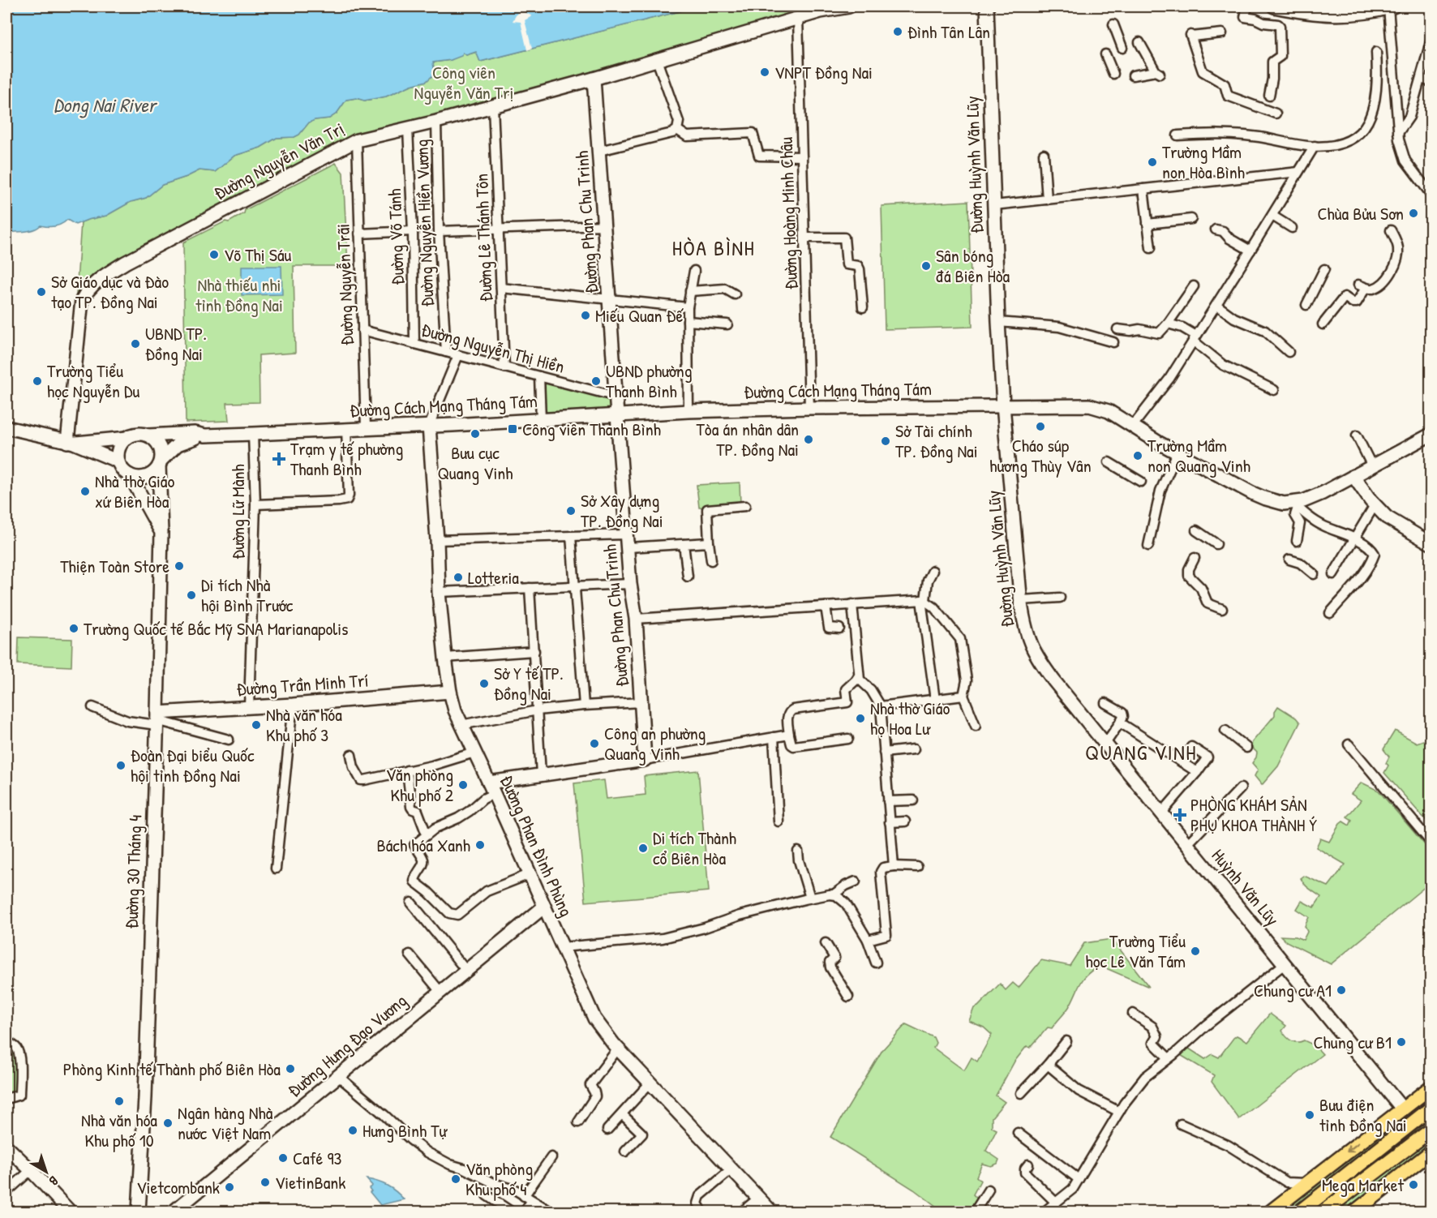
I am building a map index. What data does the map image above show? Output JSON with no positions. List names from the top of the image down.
{
  "streets": {
    "main road": [
      "Đường Nguyễn Văn Trị",
      "Đường Huỳnh Văn Lũy",
      "Đường Phan Chu Trinh",
      "Đường Cách Mạng Tháng Tám",
      "Đường Trần Minh Trí",
      "Đường Phan Đình Phùng",
      "Đường 30 Tháng 4",
      "Huỳnh Văn Lũy",
      "Đường Hưng Đạo Vương"
    ],
    "street": [
      "Đường Hoàng Minh Châu",
      "Đường Nguyễn Hiền Vương",
      "Đường Võ Tánh",
      "Đường Lê Thánh Tôn",
      "Đường Nguyễn Trãi",
      "Đường Nguyễn Thị Hiền",
      "Đường Lữ Mành"
    ]
  },
  "crossings": [
    ["Đường Nguyễn Văn Trị", "Đường Hoàng Minh Châu"],
    ["Đường Nguyễn Văn Trị", "Đường Phan Chu Trinh"],
    ["Đường Nguyễn Văn Trị", "Đường Nguyễn Hiền Vương"],
    ["Đường Nguyễn Văn Trị", "Đường Võ Tánh"],
    ["Đường Nguyễn Văn Trị", "Đường Lê Thánh Tôn"],
    ["Đường Nguyễn Văn Trị", "Đường Nguyễn Trãi"],
    ["Đường Huỳnh Văn Lũy", "Đường Cách Mạng Tháng Tám"],
    ["Đường Huỳnh Văn Lũy", "Huỳnh Văn Lũy"],
    ["Đường Hoàng Minh Châu", "Đường Cách Mạng Tháng Tám"],
    ["Đường Phan Chu Trinh", "Đường Nguyễn Thị Hiền"],
    ["Đường Phan Chu Trinh", "Đường Cách Mạng Tháng Tám"],
    ["Đường Nguyễn Hiền Vương", "Đường Nguyễn Thị Hiền"],
    ["Đường Võ Tánh", "Đường Nguyễn Thị Hiền"],
    ["Đường Lê Thánh Tôn", "Đường Nguyễn Thị Hiền"],
    ["Đường Nguyễn Trãi", "Đường Nguyễn Thị Hiền"],
    ["Đường Nguyễn Trãi", "Đường Cách Mạng Tháng Tám"],
    ["Đường Cách Mạng Tháng Tám", "Đường Lữ Mành"],
    ["Đường Cách Mạng Tháng Tám", "Đường Phan Đình Phùng"],
    ["Đường Cách Mạng Tháng Tám", "Đường 30 Tháng 4"],
    ["Đường Lữ Mành", "Đường Trần Minh Trí"],
    ["Đường Trần Minh Trí", "Đường Phan Đình Phùng"],
    ["Đường Trần Minh Trí", "Đường 30 Tháng 4"],
    ["Đường Phan Đình Phùng", "Đường Hưng Đạo Vương"]
  ],
  "districts": ["HÒA BÌNH", "QUANG VINH"],
  "water": ["Dong Nai River"],
  "parks": ["Công viên Nguyễn Văn Trị", "Nhà thiếu nhi tỉnh Đồng Nai"],
  "places": {
    "other": [
      "Đình Tân Lân",
      "VNPT Đồng Nai",
      "Trường Mầm non Hòa Bình",
      "Chùa Bửu Sơn",
      "Võ Thị Sáu",
      "Sân bóng đá Biên Hòa",
      "Sở Giáo dục và Đào tạo TP. Đồng Nai",
      "Miếu Quan Đế",
      "UBND TP. Đồng Nai",
      "Trường Tiểu học Nguyễn Du",
      "UBND phường Thanh Bình",
      "Cháo súp hương Thùy Vân",
      "Bưu cục Quang Vinh",
      "Tòa án nhân dân TP. Đồng Nai",
      "Sở Tài chính TP. Đồng Nai",
      "Trường Mầm non Quang Vinh",
      "Nhà thờ Giáo xứ Biên Hòa",
      "Sở Xây dựng TP. Đồng Nai",
      "Thiện Toàn Store",
      "Lotteria",
      "Di tích Nhà hội Bình Trước",
      "Trường Quốc tế Bắc Mỹ SNA Marianapolis",
      "Sở Y tế TP. Đồng Nai",
      "Nhà thờ Giáo họ Hoa Lư",
      "Nhà văn hóa Khu phố 3",
      "Công an phường Quang Vinh",
      "Đoàn Đại biểu Quốc hội tỉnh Đồng Nai",
      "Văn phòng Khu phố 2",
      "Bách hóa Xanh",
      "Di tích Thành cổ Biên Hòa",
      "Trường Tiểu học Lê Văn Tám",
      "Chung cư A1",
      "Chung cư B1",
      "Phòng Kinh tế Thành phố Biên Hòa",
      "Nhà văn hóa Khu phố 10",
      "Bưu điện tỉnh Đồng Nai",
      "Ngân hàng Nhà nước Việt Nam",
      "Hưng Bình Tự",
      "Café 93",
      "Văn phòng Khu phố 4",
      "VietinBank",
      "Mega Market",
      "Vietcombank"
    ],
    "transit": ["Công viên Thanh Bình"],
    "health": ["Trạm y tế phường Thanh Bình", "PHÒNG KHÁM SẢN PHỤ KHOA THÀNH Ý"]
  },
  "north": "bottom right"
}
